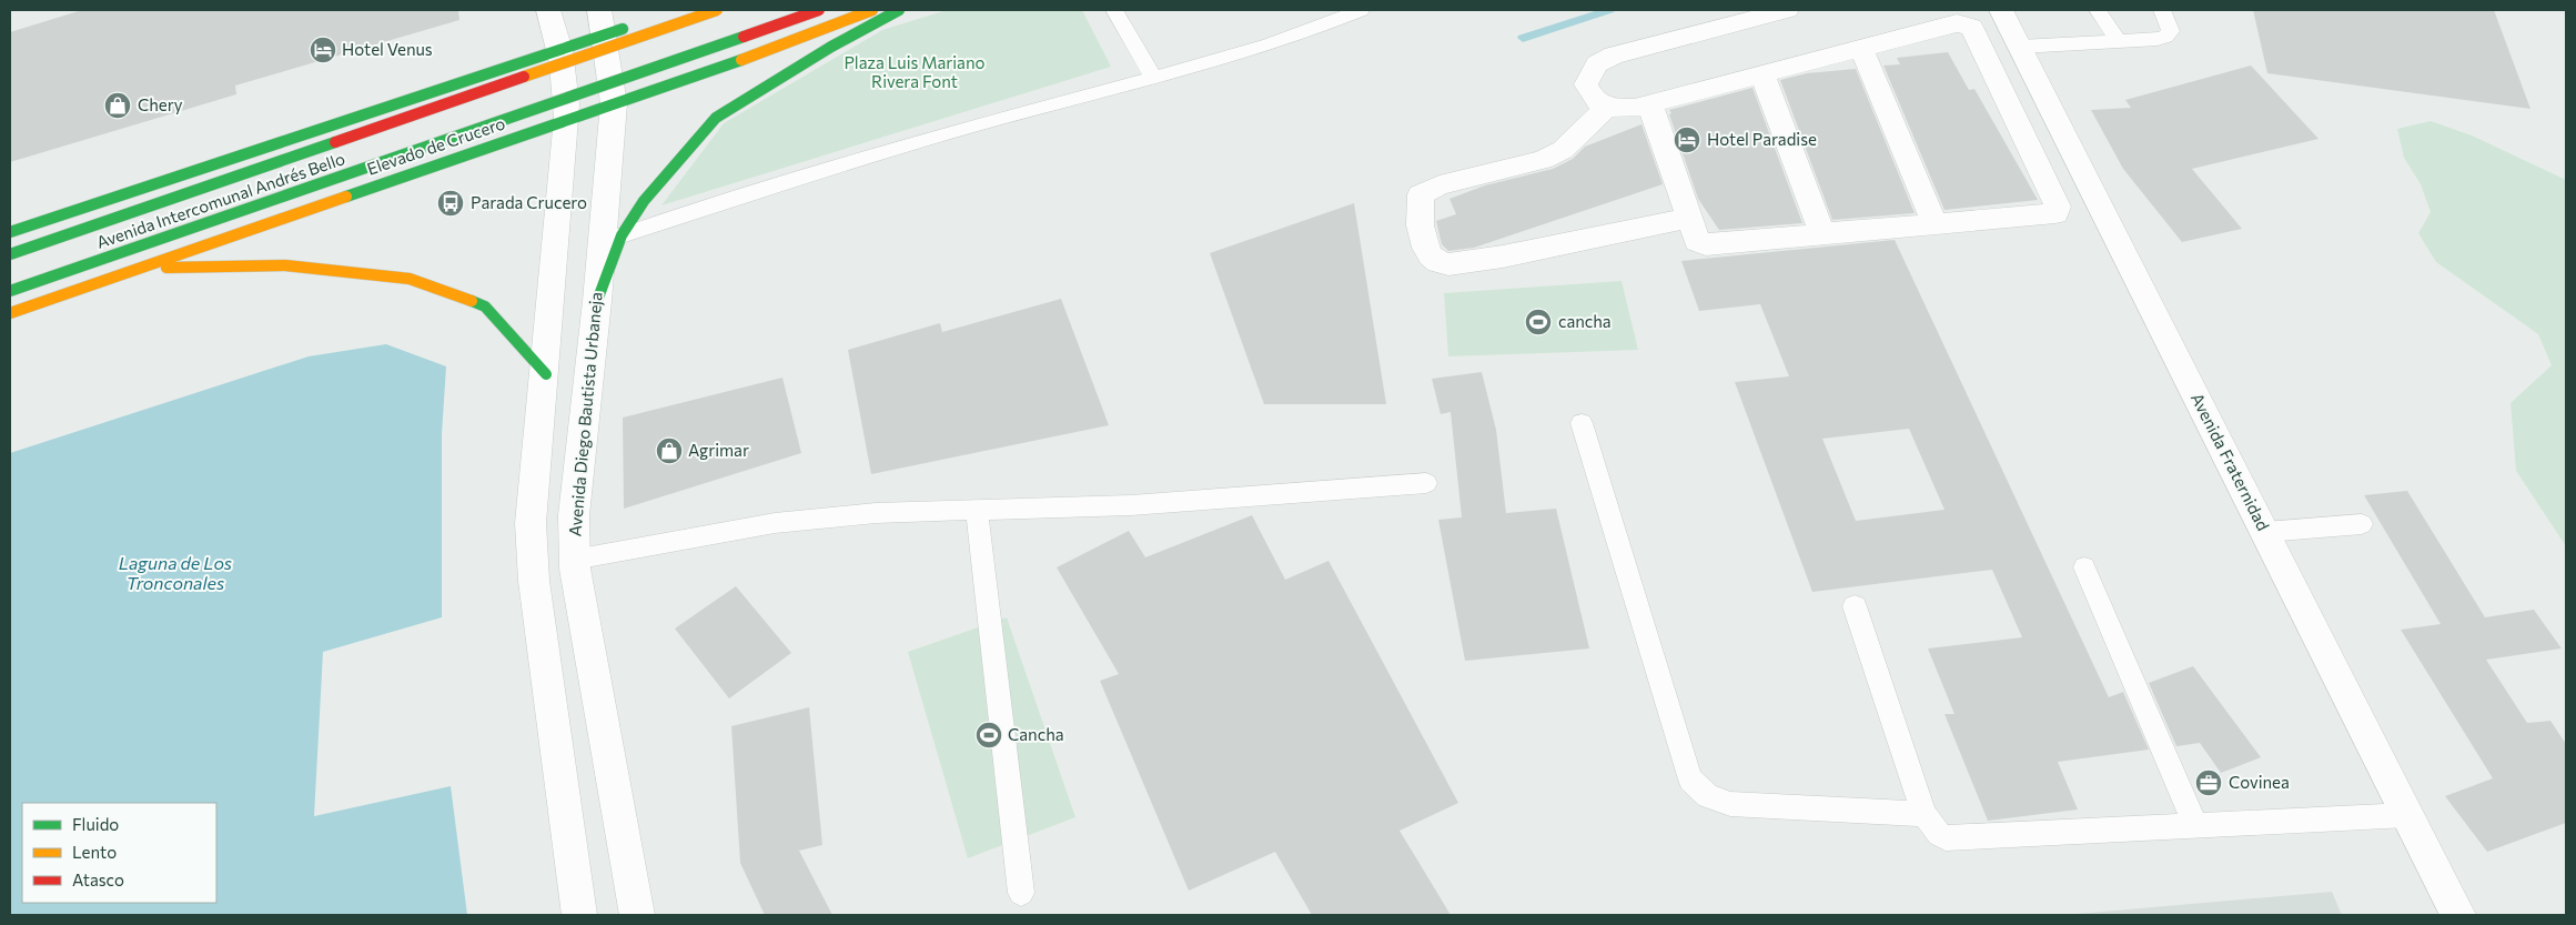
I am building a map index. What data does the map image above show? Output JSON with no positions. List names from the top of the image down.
{
  "streets": {
    "main road": ["Elevado de Crucero", "Avenida Intercomunal Andrés Bello"],
    "street": ["Avenida Diego Bautista Urbaneja", "Avenida Fraternidad"]
  },
  "crossings": [
    ["Elevado de Crucero", "Avenida Diego Bautista Urbaneja"]
  ],
  "water": ["Laguna de Los Tronconales"],
  "parks": ["Plaza Luis Mariano Rivera Font"],
  "places": {
    "hotel": ["Hotel Venus", "Hotel Paradise"],
    "shop": ["Chery", "Agrimar"],
    "bus stop": ["Parada Crucero"],
    "sports": ["cancha", "Cancha"],
    "office": ["Covinea"]
  },
  "legend": ["Fluido", "Lento", "Atasco"]
}
